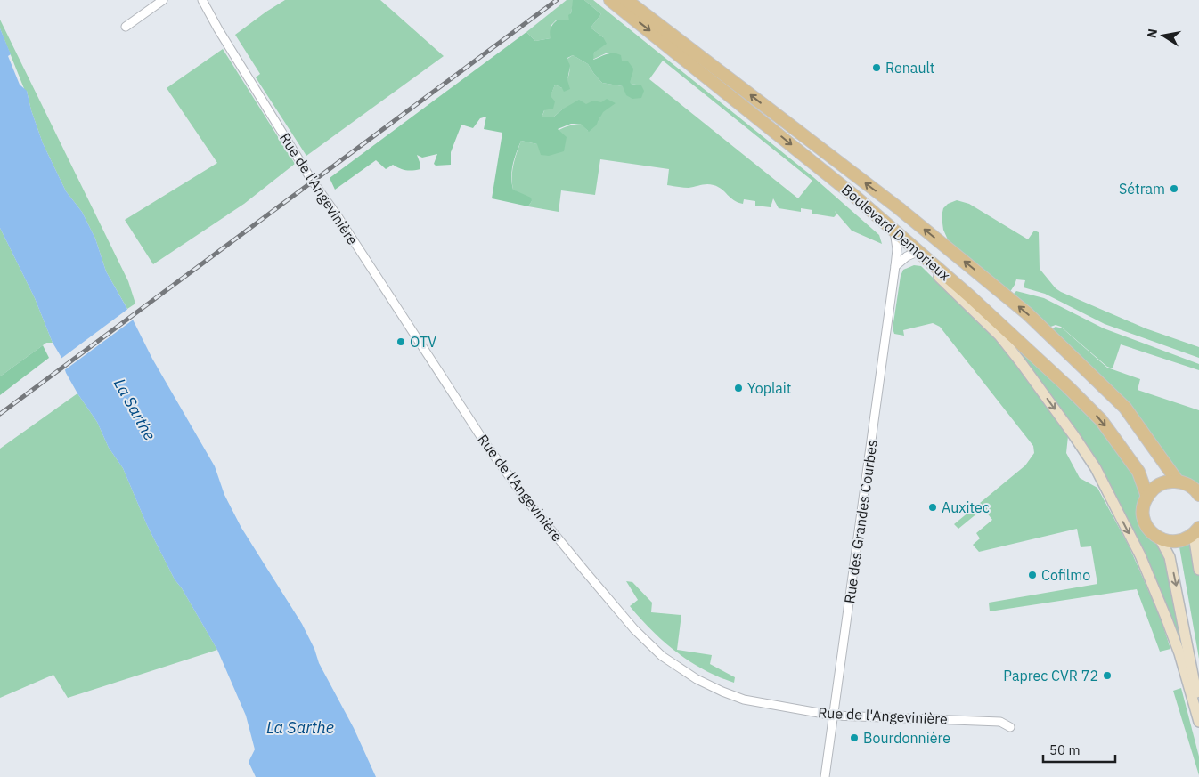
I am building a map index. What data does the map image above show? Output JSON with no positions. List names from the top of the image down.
{
  "streets": {
    "main road": ["Boulevard Demorieux"],
    "street": ["Rue de l'Angevinière", "Rue des Grandes Courbes"]
  },
  "crossings": [
    ["Rue de l'Angevinière", "Rue des Grandes Courbes"]
  ],
  "water": ["La Sarthe"],
  "places": [
    "Renault",
    "Sétram",
    "OTV",
    "Yoplait",
    "Auxitec",
    "Cofilmo",
    "Paprec CVR 72",
    "Bourdonnière"
  ],
  "scale_bar": "50 m",
  "north": "left"
}
